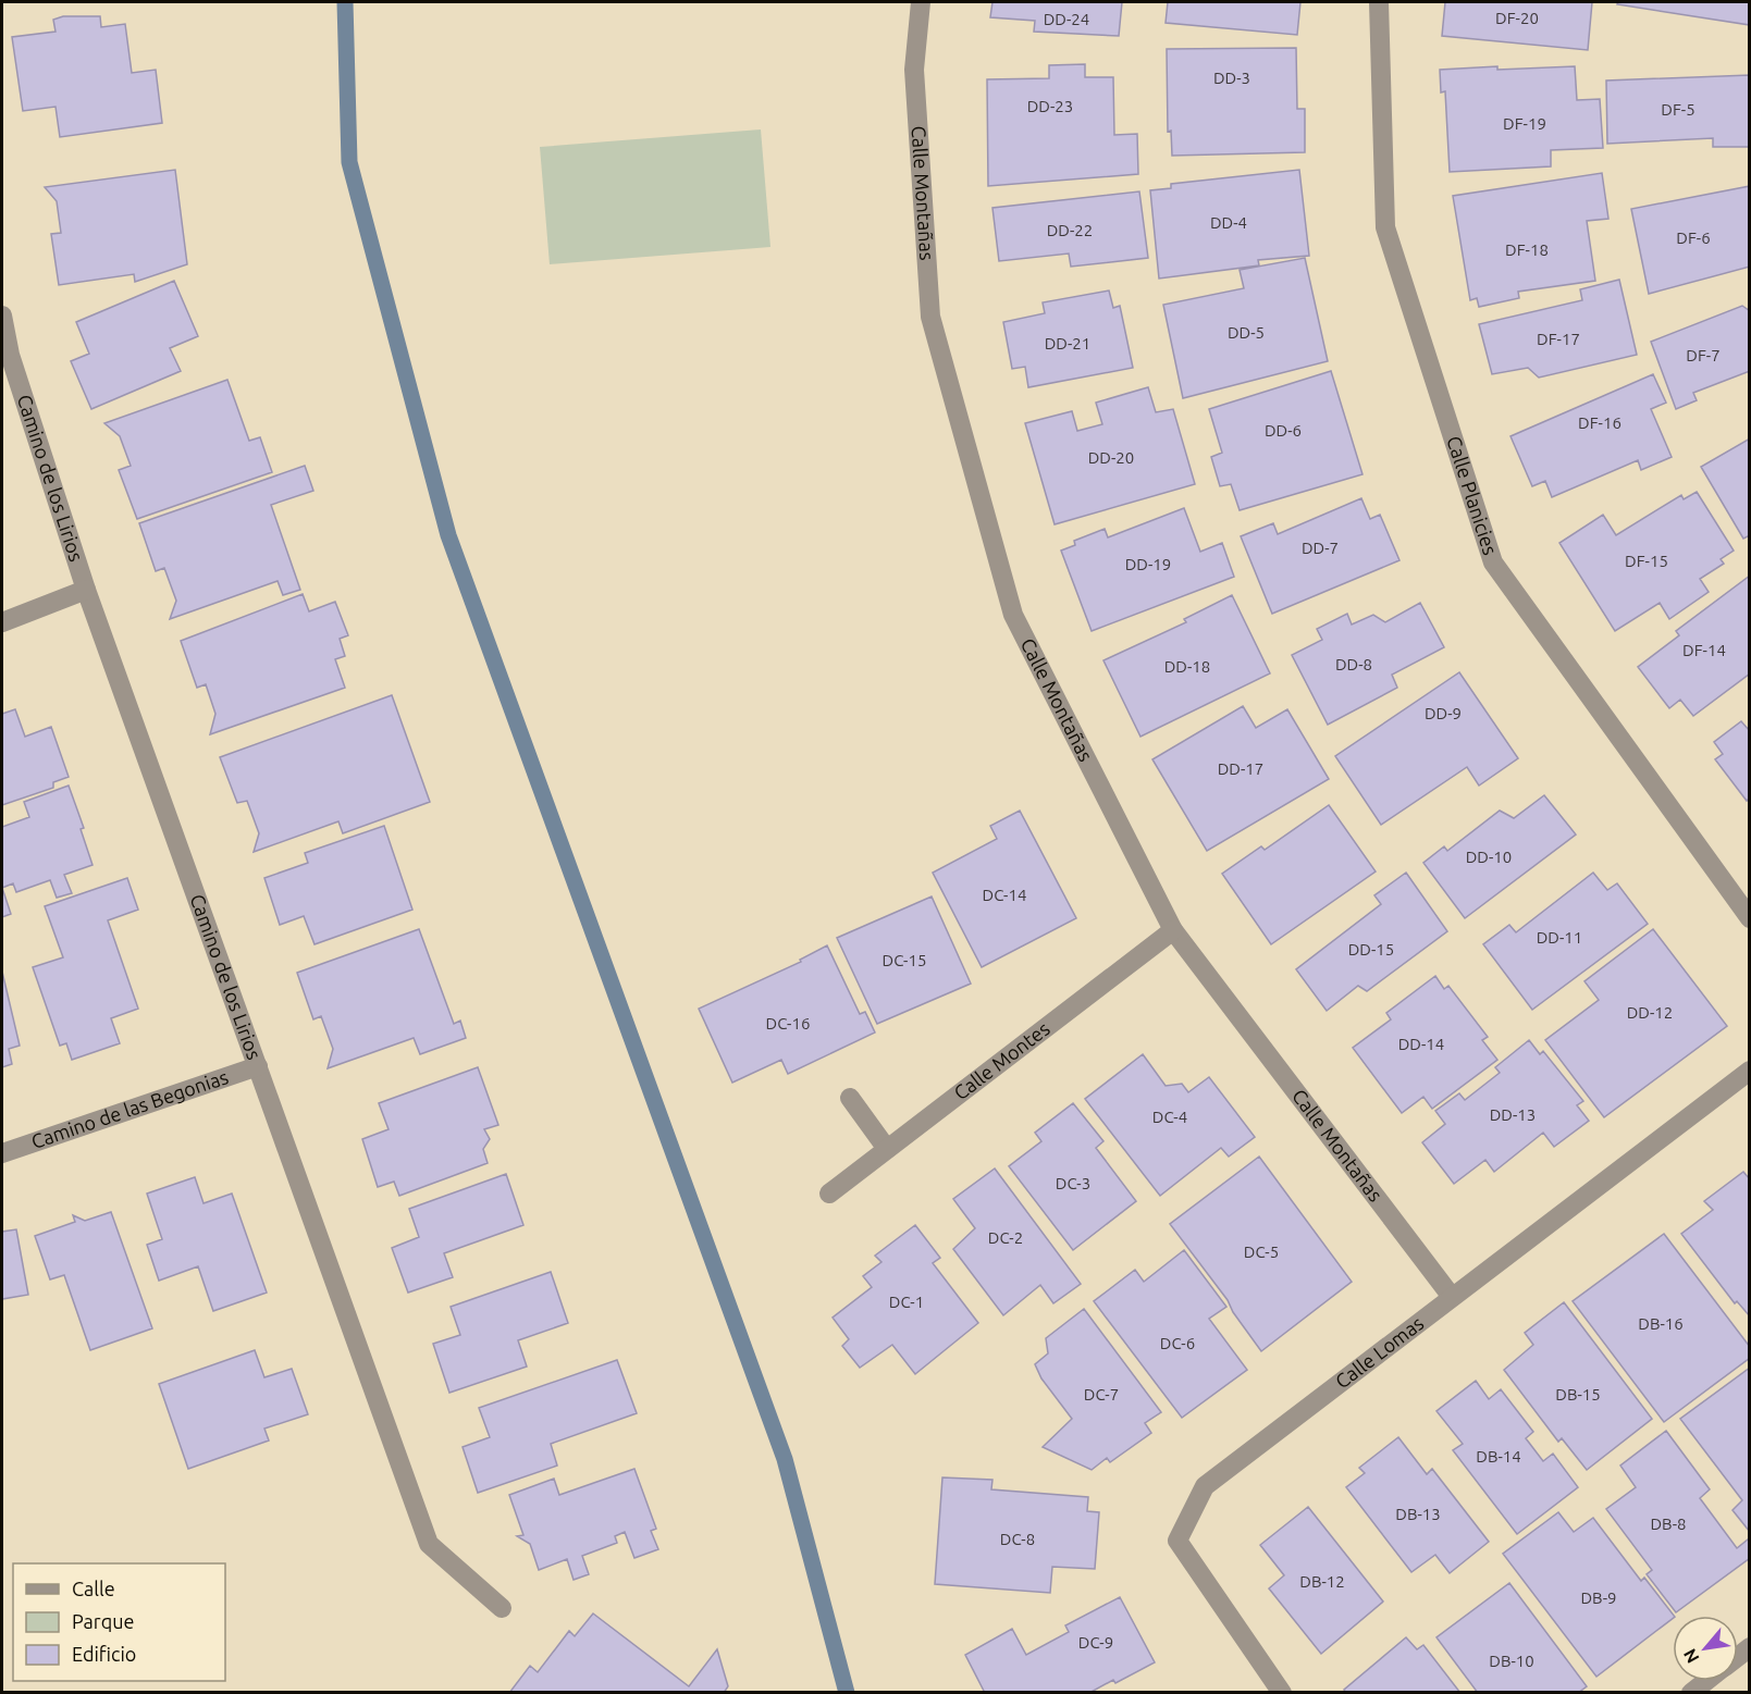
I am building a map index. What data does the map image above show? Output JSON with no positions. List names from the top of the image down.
{
  "streets": {
    "street": [
      "Calle Montañas",
      "Camino de los Lirios",
      "Calle Planicies",
      "Calle Montes",
      "Camino de las Begonias",
      "Calle Lomas"
    ]
  },
  "crossings": [
    ["Calle Montañas", "Calle Montes"],
    ["Calle Montañas", "Calle Lomas"],
    ["Camino de los Lirios", "Camino de las Begonias"]
  ],
  "house_numbers": [
    "DF-20",
    "DD-24",
    "DD-3",
    "DD-23",
    "DF-5",
    "DF-19",
    "DD-4",
    "DD-22",
    "DF-6",
    "DF-18",
    "DD-5",
    "DF-17",
    "DD-21",
    "DF-7",
    "DF-16",
    "DD-6",
    "DD-20",
    "DD-7",
    "DF-15",
    "DD-19",
    "DF-14",
    "DD-8",
    "DD-18",
    "DD-9",
    "DD-17",
    "DD-10",
    "DC-14",
    "DD-11",
    "DD-15",
    "DC-15",
    "DD-12",
    "DC-16",
    "DD-14",
    "DD-13",
    "DC-4",
    "DC-3",
    "DC-2",
    "DC-5",
    "DC-1",
    "DB-16",
    "DC-6",
    "DC-7",
    "DB-15",
    "DB-14",
    "DB-13",
    "DB-8",
    "DC-8",
    "DB-12",
    "DB-9",
    "DC-9",
    "DB-10"
  ],
  "legend": ["Calle", "Parque", "Edificio"],
  "north": "bottom left"
}
